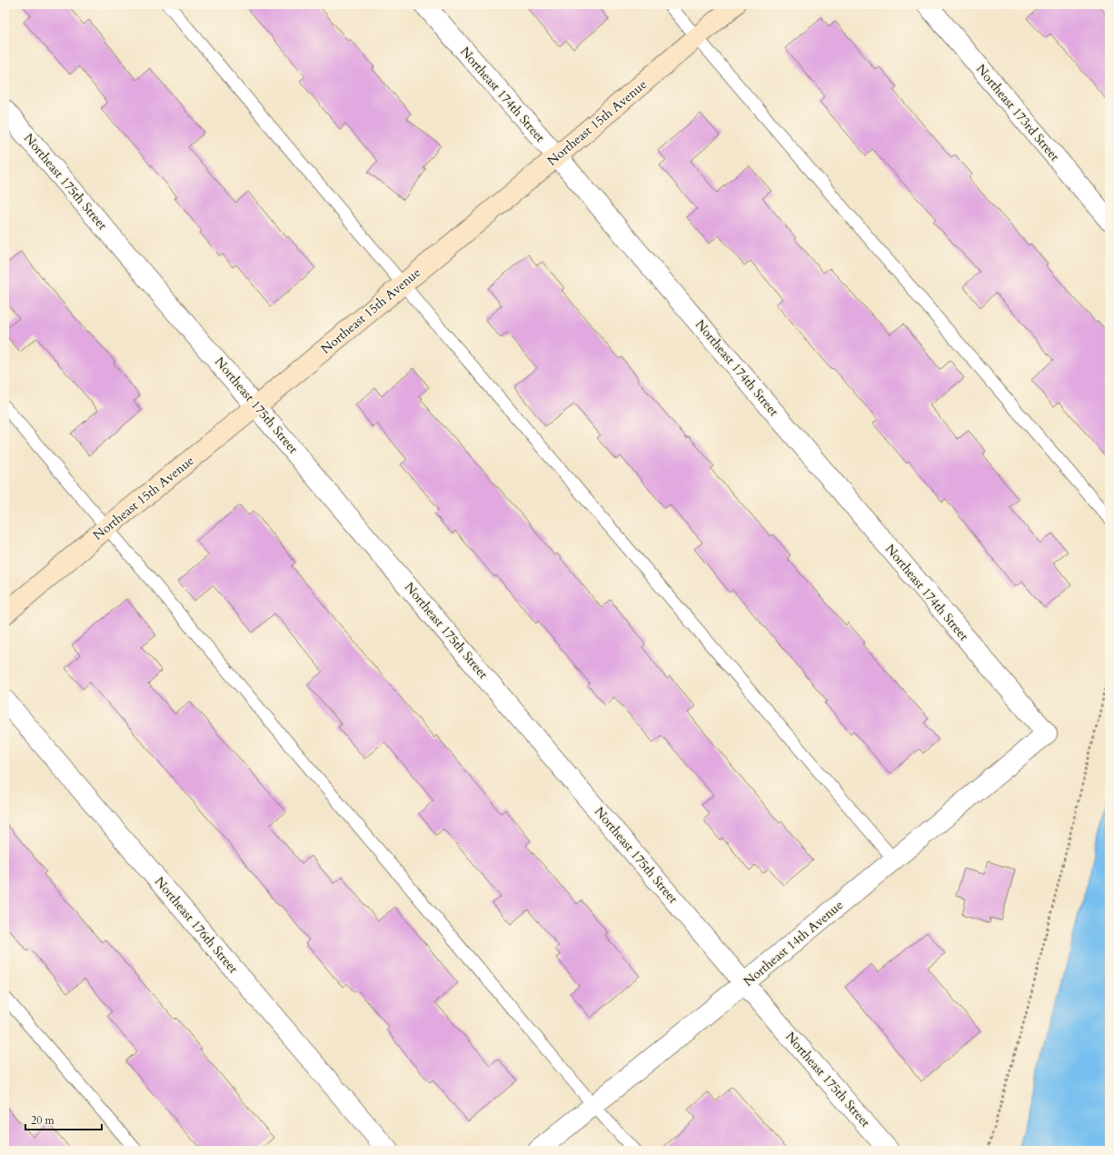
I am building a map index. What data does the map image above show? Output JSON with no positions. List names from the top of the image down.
{
  "streets": {
    "street": [
      "Northeast 174th Street",
      "Northeast 173rd Street",
      "Northeast 15th Avenue",
      "Northeast 175th Street",
      "Northeast 176th Street",
      "Northeast 14th Avenue"
    ]
  },
  "crossings": [
    ["Northeast 174th Street", "Northeast 15th Avenue"],
    ["Northeast 174th Street", "Northeast 14th Avenue"],
    ["Northeast 15th Avenue", "Northeast 175th Street"],
    ["Northeast 175th Street", "Northeast 14th Avenue"]
  ],
  "scale_bar": "20 m"
}
